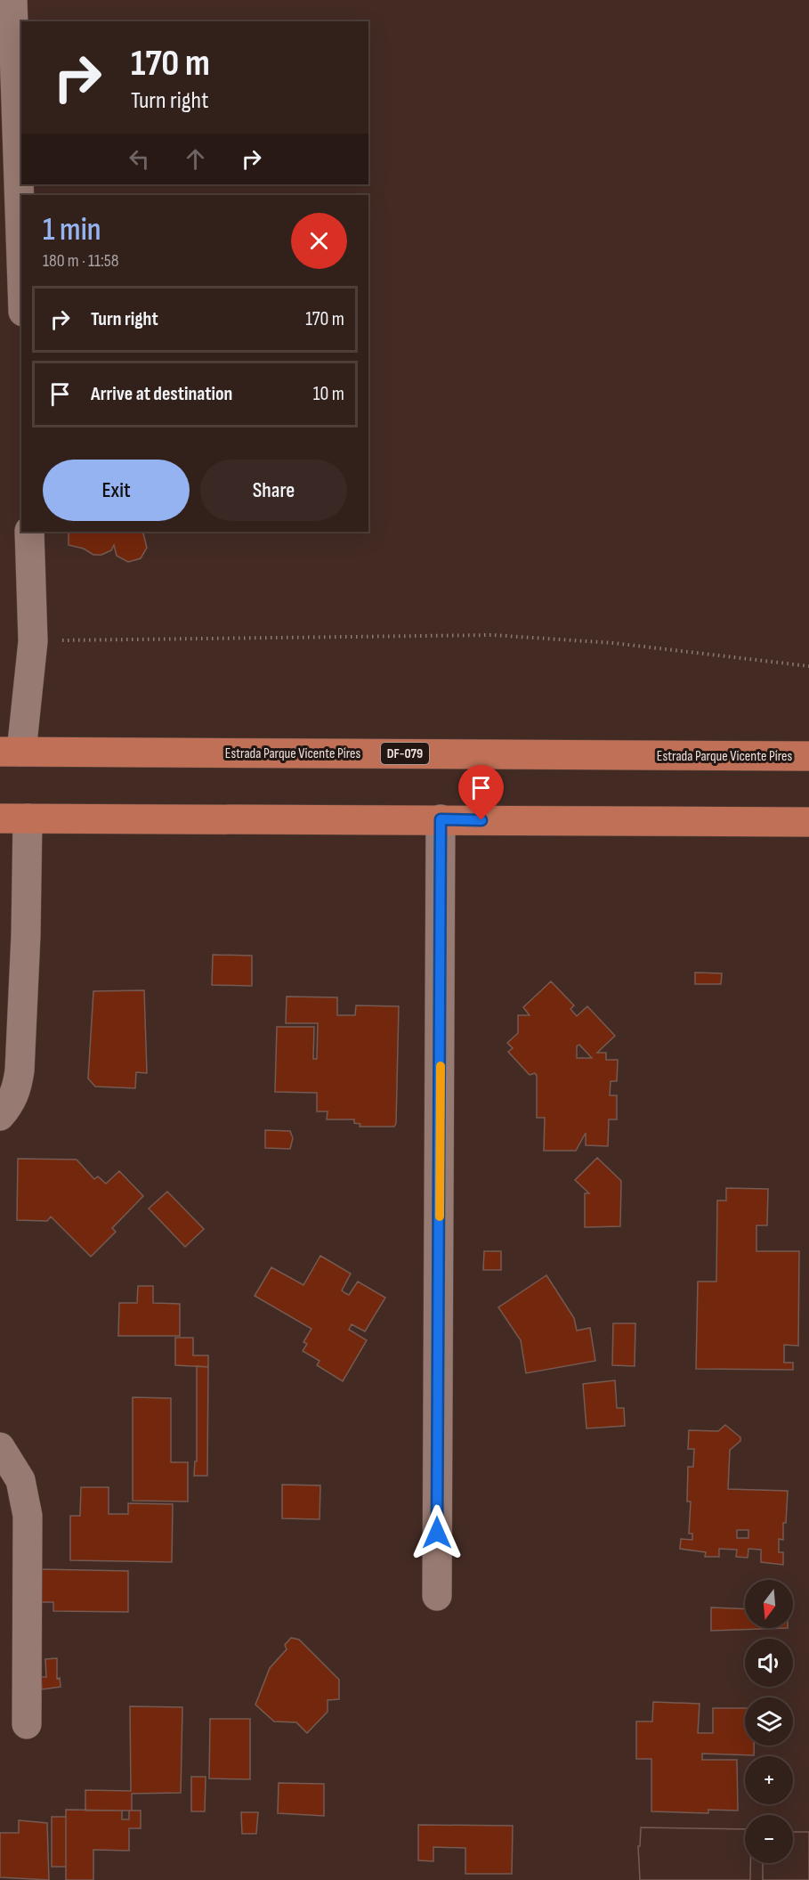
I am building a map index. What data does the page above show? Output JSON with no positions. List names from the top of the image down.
{
  "streets": {
    "main road": ["Estrada Parque Vicente Pires", "DF-079"]
  },
  "north": "bottom",
  "page": {
    "turn": ["170 m", "Turn right"],
    "heading": ["1 min", "180 m · 11:58"],
    "list": [
      {
        "name": "Turn right",
        "value": "170 m"
      },
      {
        "name": "Arrive at destination",
        "value": "10 m"
      }
    ],
    "buttons": ["Exit", "Share"],
    "map_buttons": ["+", "−"]
  }
}
